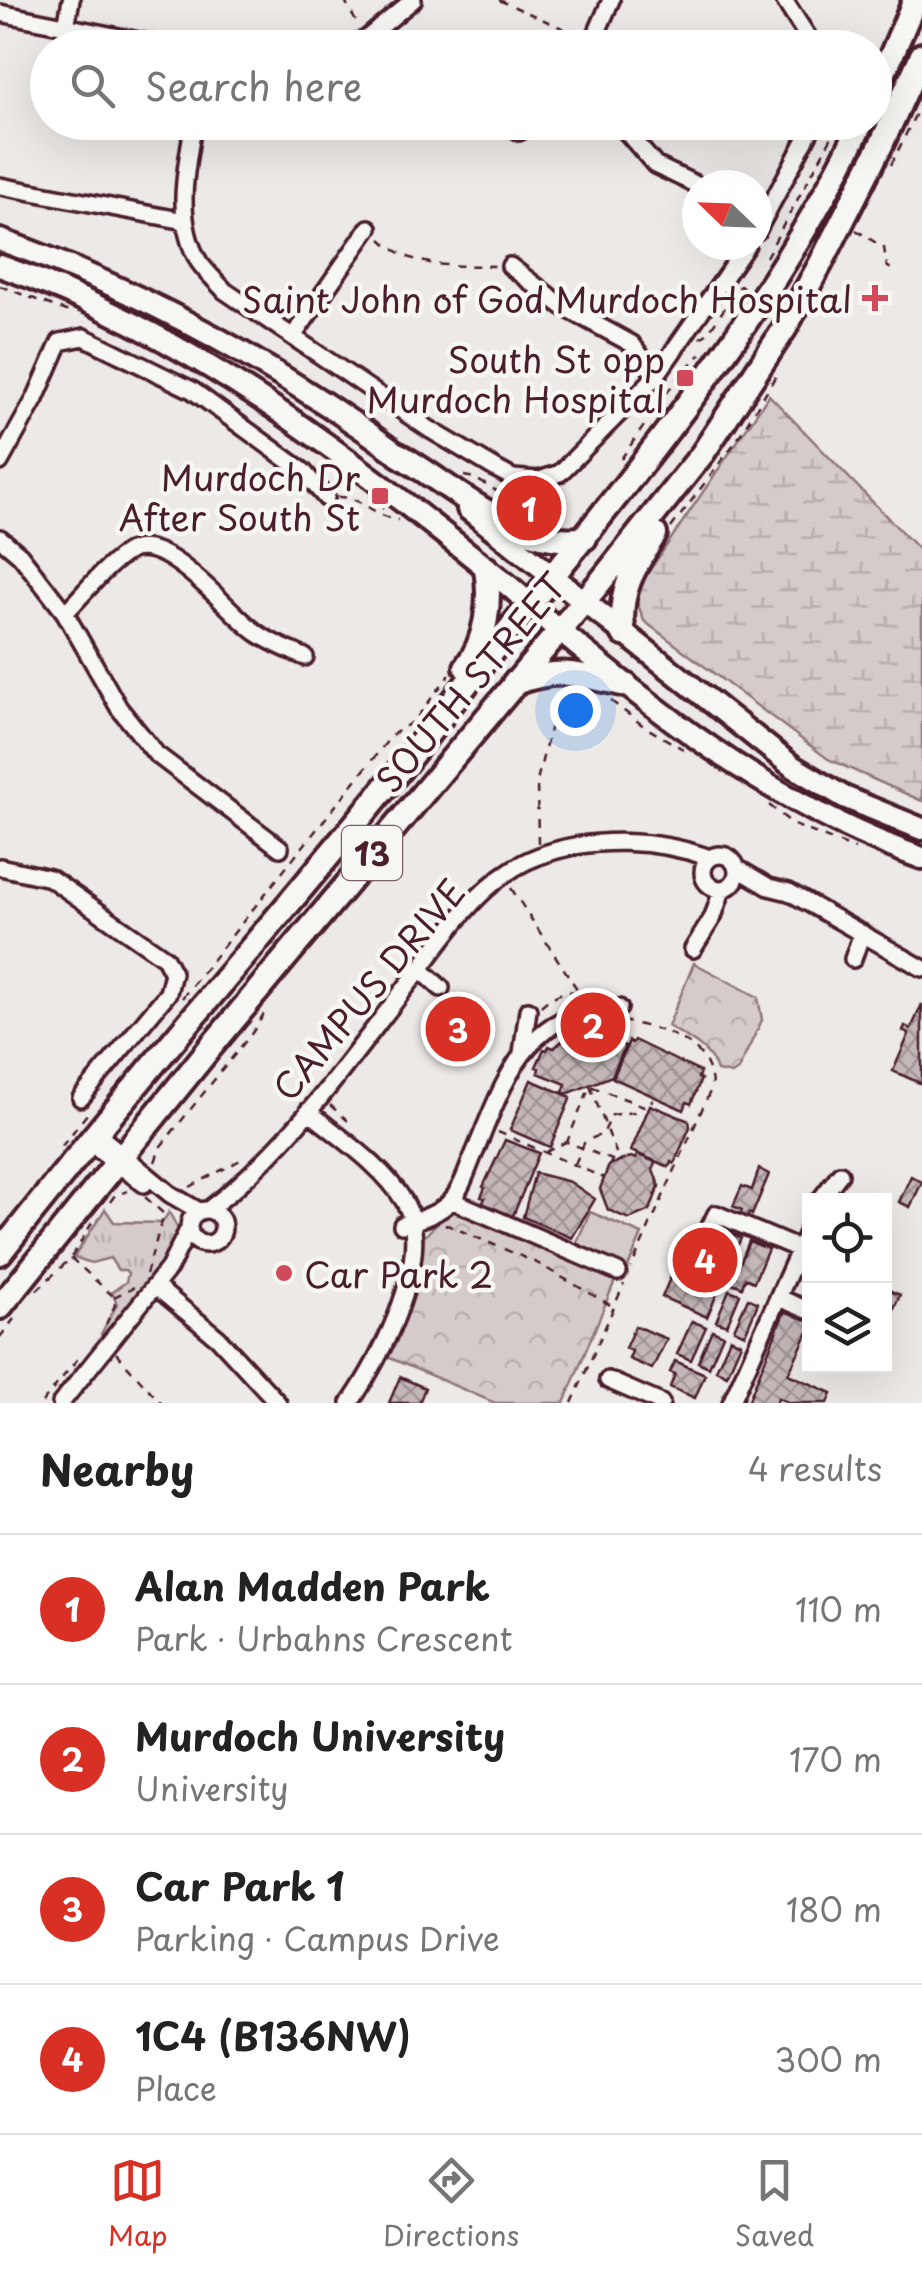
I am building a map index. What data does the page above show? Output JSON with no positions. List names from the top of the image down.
{
  "streets": {
    "highway": ["SOUTH STREET", "13"],
    "street": ["CAMPUS DRIVE"]
  },
  "places": {
    "health": ["Saint John of God Murdoch Hospital"],
    "transit": ["South St opp Murdoch Hospital", "Murdoch Dr After South St"],
    "other": ["Car Park 2"]
  },
  "north": "top left",
  "page": {
    "search": "Search here",
    "pins": [
      "1",
      "2",
      "3",
      "4"
    ],
    "heading": ["Nearby", "4 results"],
    "list": [
      {
        "mark": "1",
        "name": "Alan Madden Park",
        "note": "Park · Urbahns Crescent",
        "value": "110 m"
      },
      {
        "mark": "2",
        "name": "Murdoch University",
        "note": "University",
        "value": "170 m"
      },
      {
        "mark": "3",
        "name": "Car Park 1",
        "note": "Parking · Campus Drive",
        "value": "180 m"
      },
      {
        "mark": "4",
        "name": "1C4 (B136NW)",
        "note": "Place",
        "value": "300 m"
      }
    ],
    "nav": ["Map", "Directions", "Saved"]
  }
}
